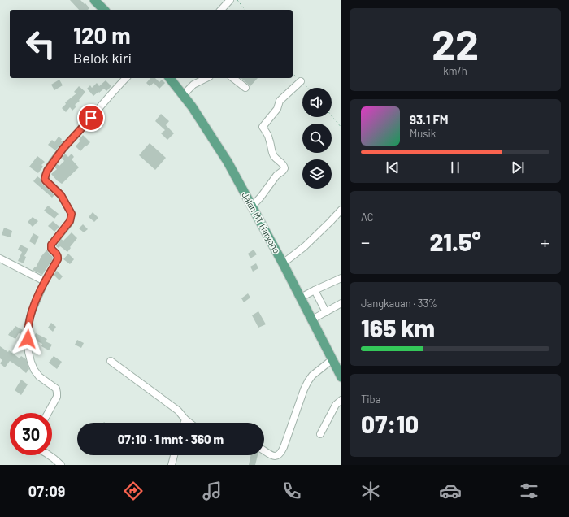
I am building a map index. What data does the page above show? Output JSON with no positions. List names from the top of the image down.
{
  "streets": {
    "main road": ["Jalan MT Haryono"]
  },
  "page": {
    "tile": [
      ["22", "km/h"],
      "AC",
      ["Jangkauan · 33%", "165 km"],
      ["Tiba", "07:10"]
    ],
    "turn": ["120 m", "Belok kiri"],
    "song": ["93.1 FM", "Musik"],
    "heat": ["−", "21.5°", "+"],
    "limit": "30",
    "trip": "07:10 · 1 mnt · 360 m",
    "tabs": "07:09"
  }
}
